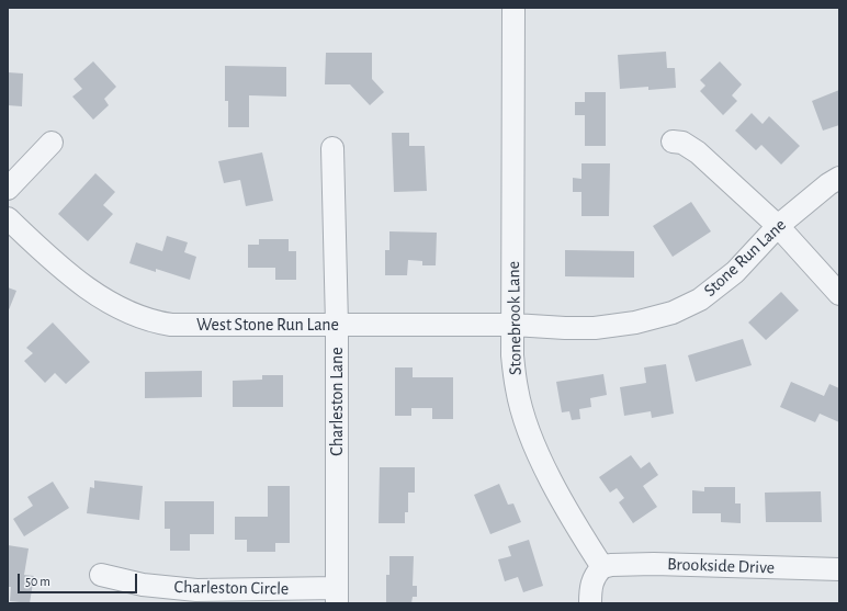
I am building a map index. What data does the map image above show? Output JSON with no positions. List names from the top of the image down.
{
  "streets": {
    "street": [
      "Stone Run Lane",
      "Stonebrook Lane",
      "West Stone Run Lane",
      "Charleston Lane",
      "Brookside Drive",
      "Charleston Circle"
    ]
  },
  "crossings": [
    ["Stone Run Lane", "West Stone Run Lane"],
    ["Stonebrook Lane", "West Stone Run Lane"],
    ["Stonebrook Lane", "Brookside Drive"],
    ["West Stone Run Lane", "Charleston Lane"],
    ["Charleston Lane", "Charleston Circle"]
  ],
  "scale_bar": "50 m"
}
